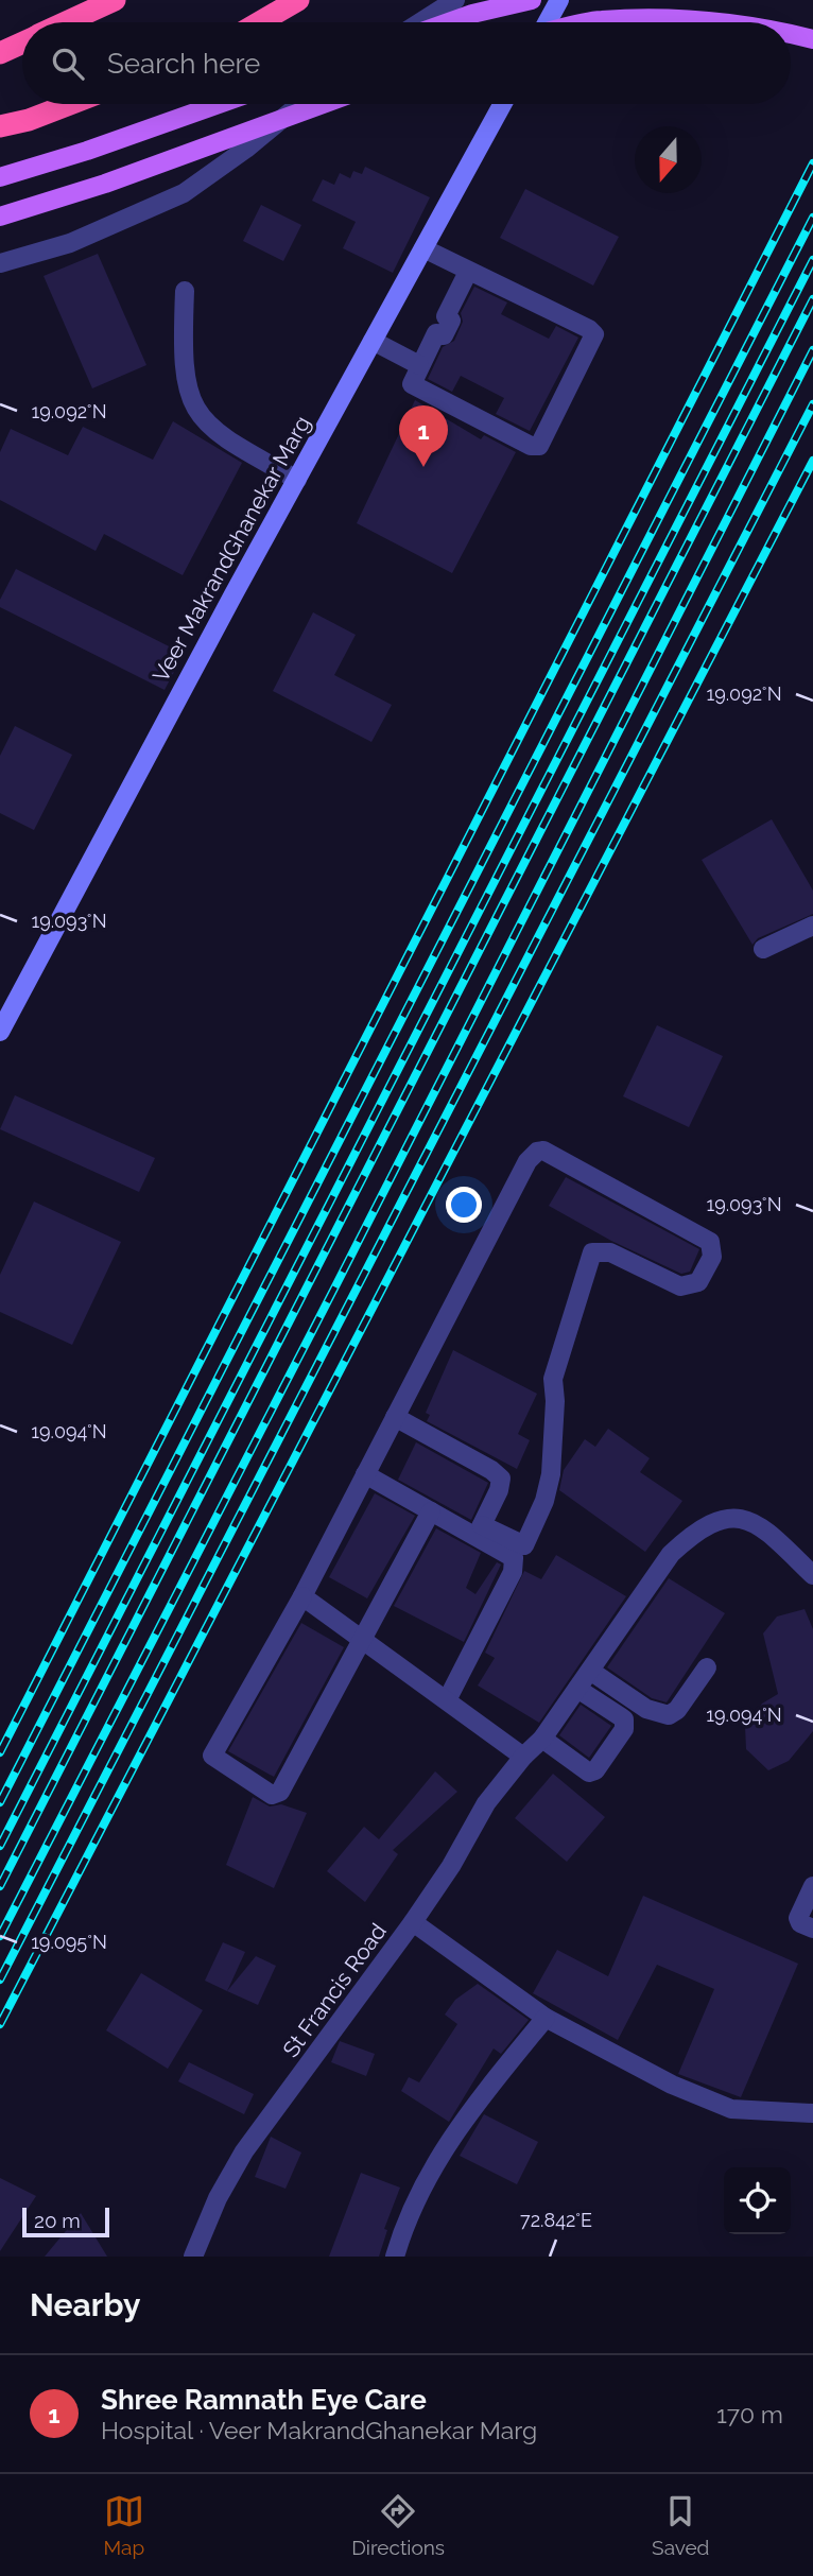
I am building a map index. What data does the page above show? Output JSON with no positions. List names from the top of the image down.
{
  "streets": {
    "street": ["Veer MakrandGhanekar Marg", "St Francis Road"]
  },
  "scale_bar": "20 m",
  "north": "bottom",
  "page": {
    "search": "Search here",
    "pins": "1",
    "scale": "20 m",
    "heading": "Nearby",
    "list": [
      {
        "mark": "1",
        "name": "Shree Ramnath Eye Care",
        "note": "Hospital · Veer MakrandGhanekar Marg",
        "value": "170 m"
      }
    ],
    "nav": ["Map", "Directions", "Saved"]
  },
  "coordinates": [
    "19.092°N",
    "19.093°N",
    "19.094°N",
    "19.095°N",
    "72.842°E"
  ]
}
